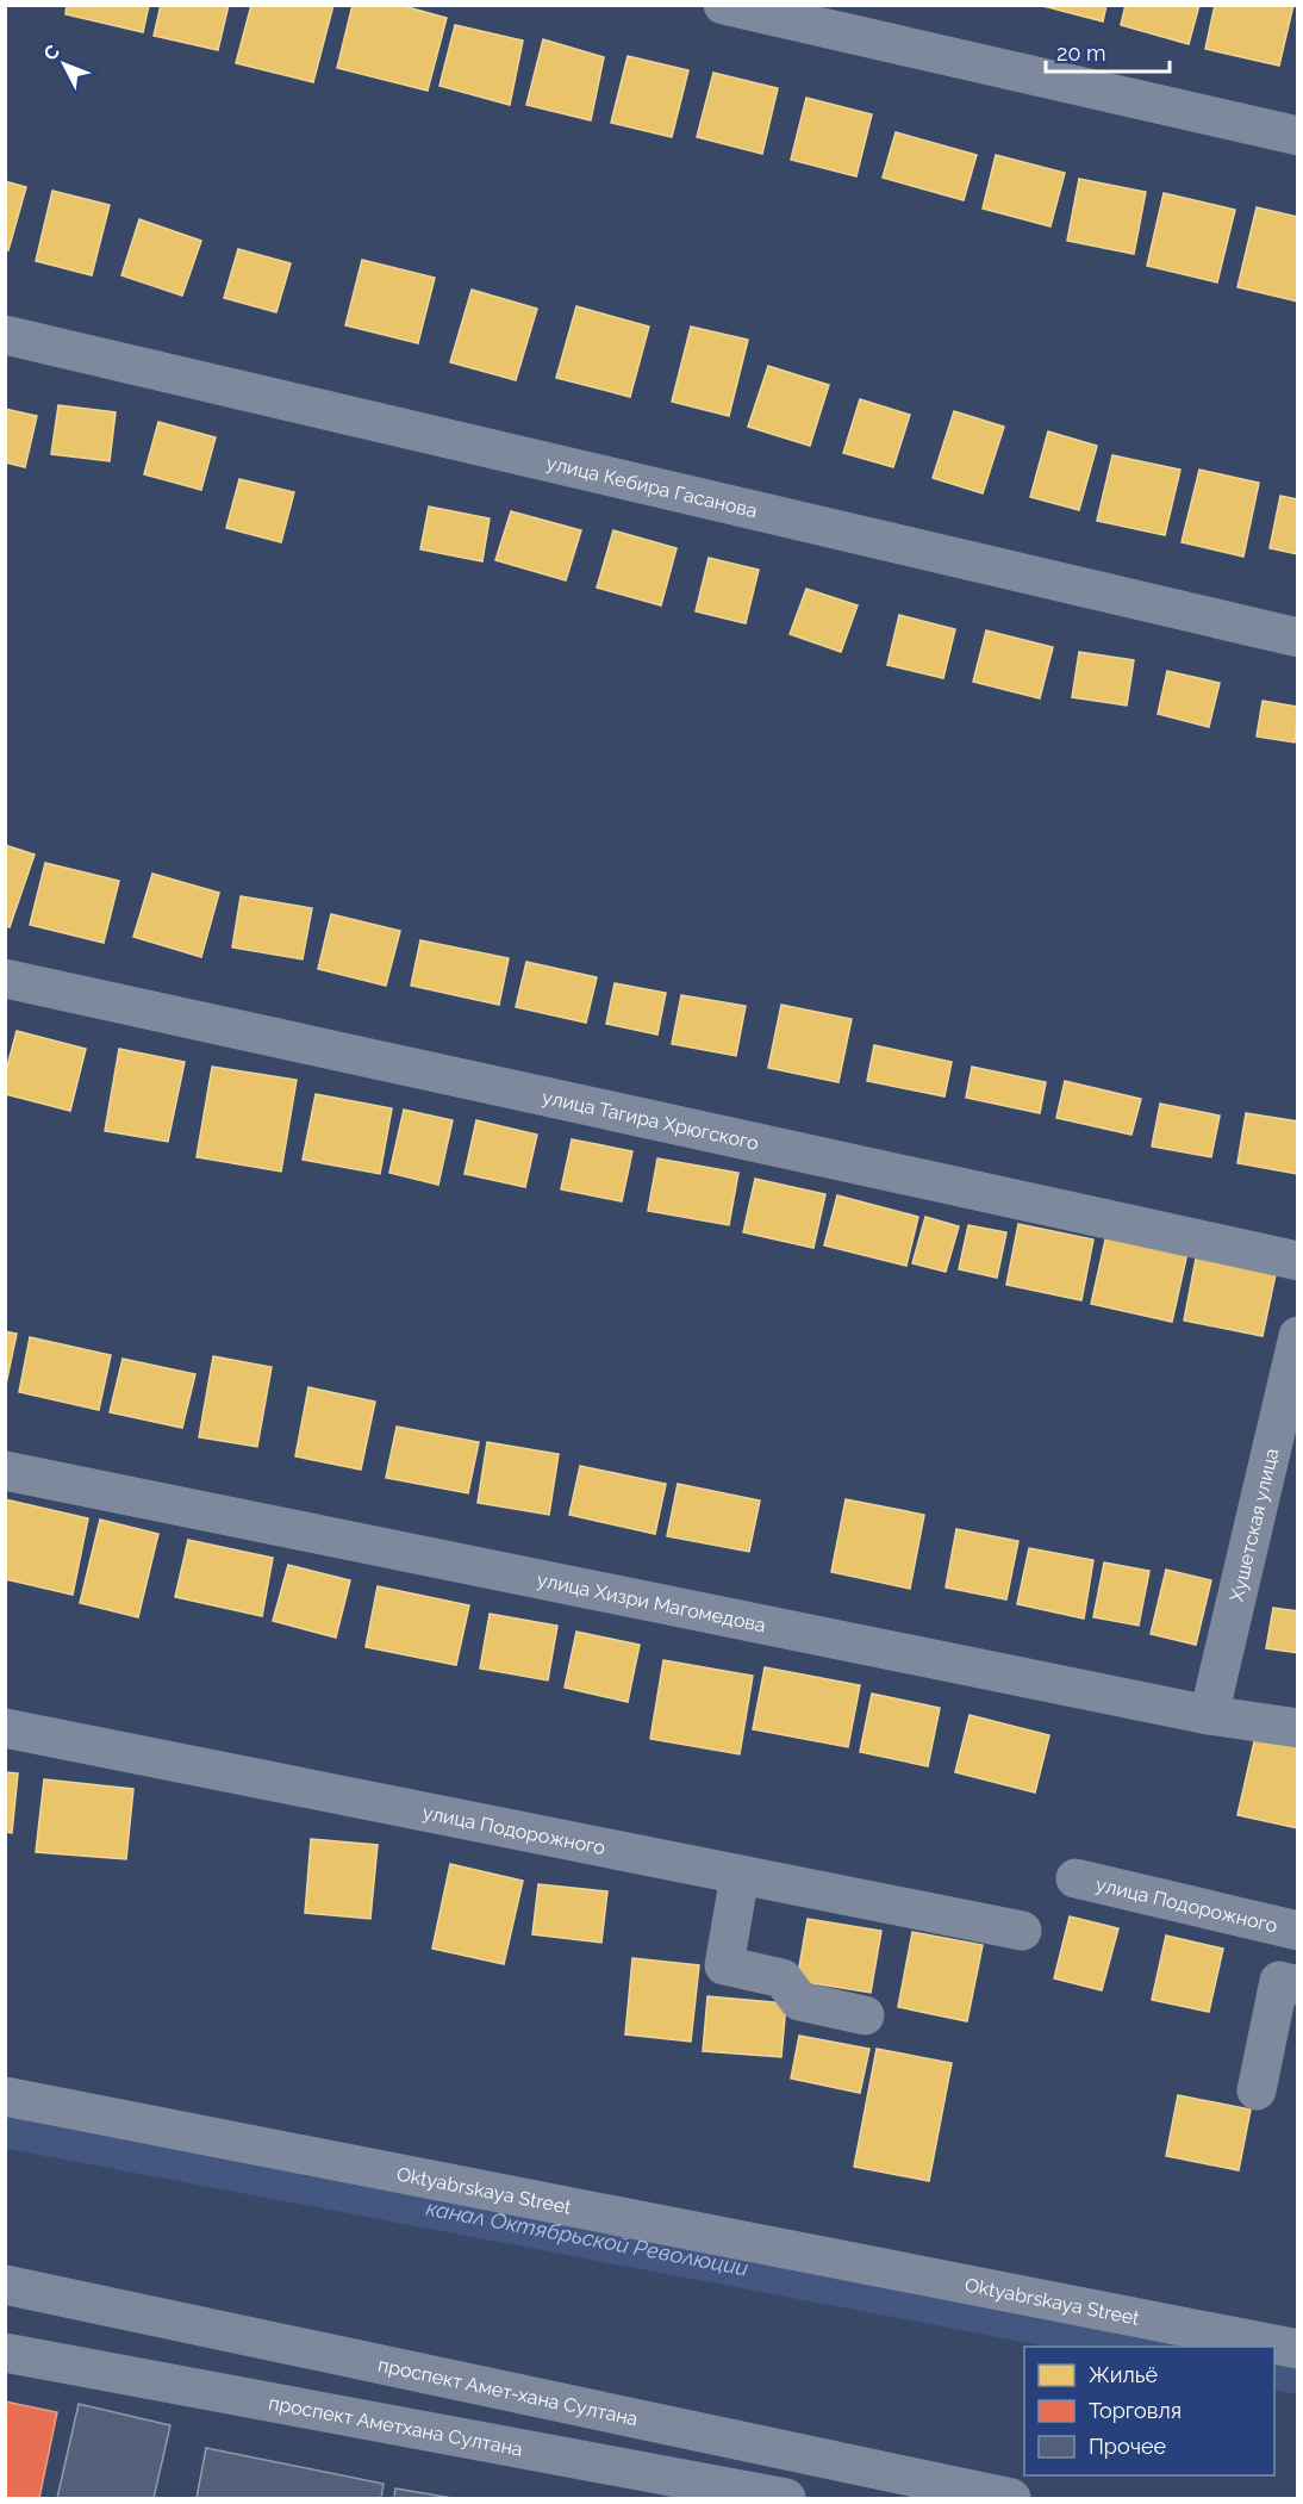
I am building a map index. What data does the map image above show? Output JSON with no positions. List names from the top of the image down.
{
  "streets": {
    "main road": ["проспект Амет-хана Султана", "проспект Аметхана Султана"],
    "street": [
      "улица Кебира Гасанова",
      "улица Тагира Хрюгского",
      "Хушетская улица",
      "улица Хизри Магомедова",
      "улица Подорожного",
      "Oktyabrskaya Street"
    ]
  },
  "crossings": [
    ["Хушетская улица", "улица Хизри Магомедова"]
  ],
  "water": ["канал Октябрьской Революции"],
  "legend": ["Жильё", "Торговля", "Прочее"],
  "scale_bar": "20 m",
  "north": "top left"
}
